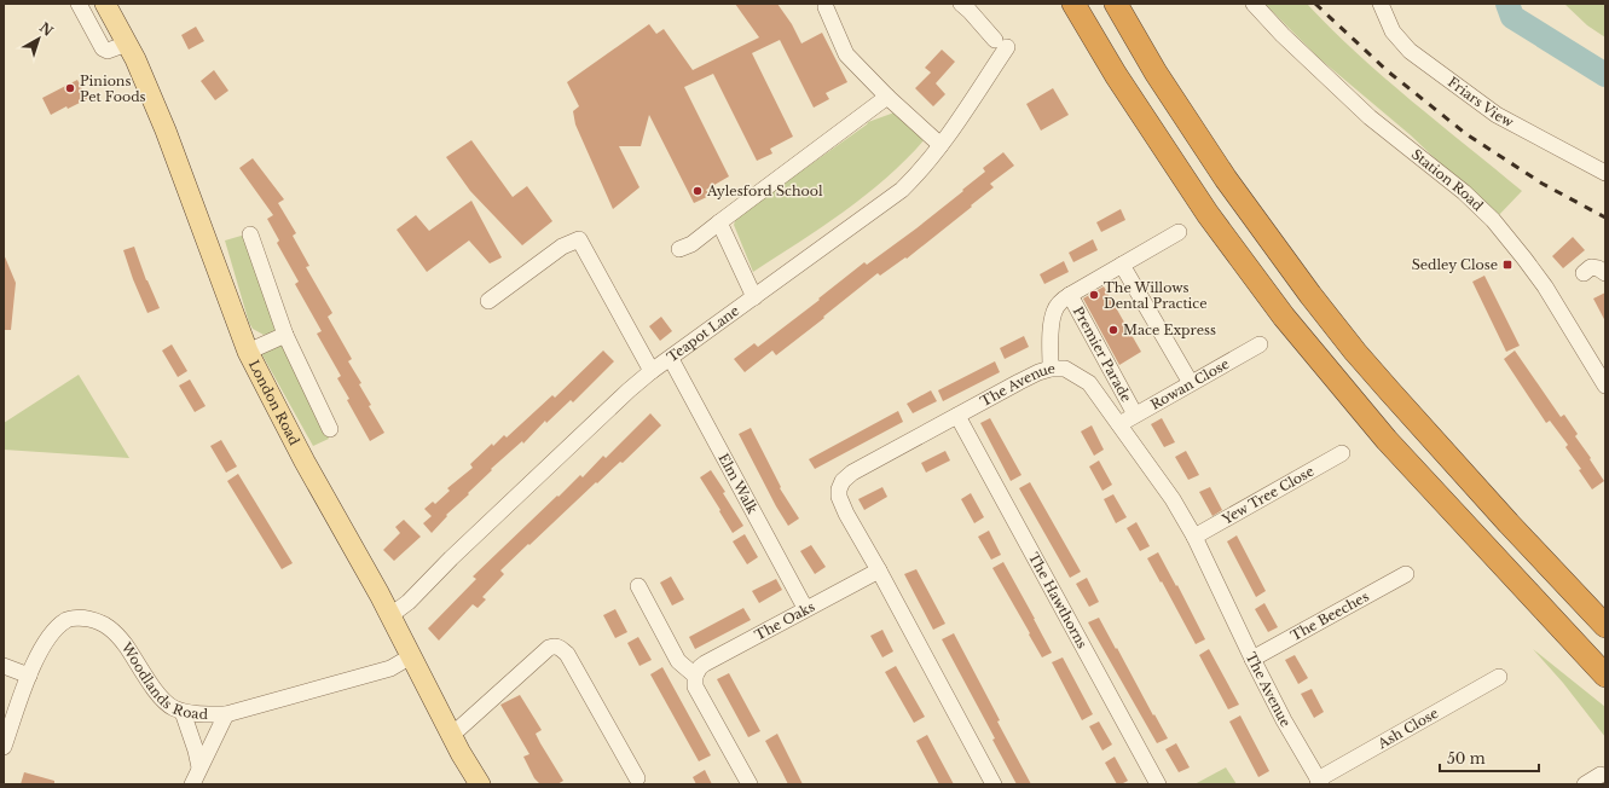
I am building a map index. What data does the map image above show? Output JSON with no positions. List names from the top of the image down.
{
  "streets": {
    "main road": ["London Road"],
    "street": [
      "Friars View",
      "Station Road",
      "Teapot Lane",
      "Premier Parade",
      "Rowan Close",
      "The Avenue",
      "Elm Walk",
      "Yew Tree Close",
      "The Hawthorns",
      "The Beeches",
      "The Oaks",
      "Woodlands Road",
      "Ash Close"
    ]
  },
  "crossings": [
    ["Teapot Lane", "London Road"],
    ["Teapot Lane", "Elm Walk"],
    ["Premier Parade", "Rowan Close"],
    ["Rowan Close", "The Avenue"],
    ["The Avenue", "Yew Tree Close"],
    ["The Avenue", "The Hawthorns"],
    ["The Avenue", "The Beeches"],
    ["The Avenue", "The Oaks"],
    ["The Avenue", "Ash Close"],
    ["London Road", "Woodlands Road"],
    ["Elm Walk", "The Oaks"]
  ],
  "places": {
    "other": [
      "Pinions Pet Foods",
      "Aylesford School",
      "The Willows Dental Practice",
      "Mace Express"
    ],
    "transit": ["Sedley Close"]
  },
  "scale_bar": "50 m",
  "north": "top right"
}
